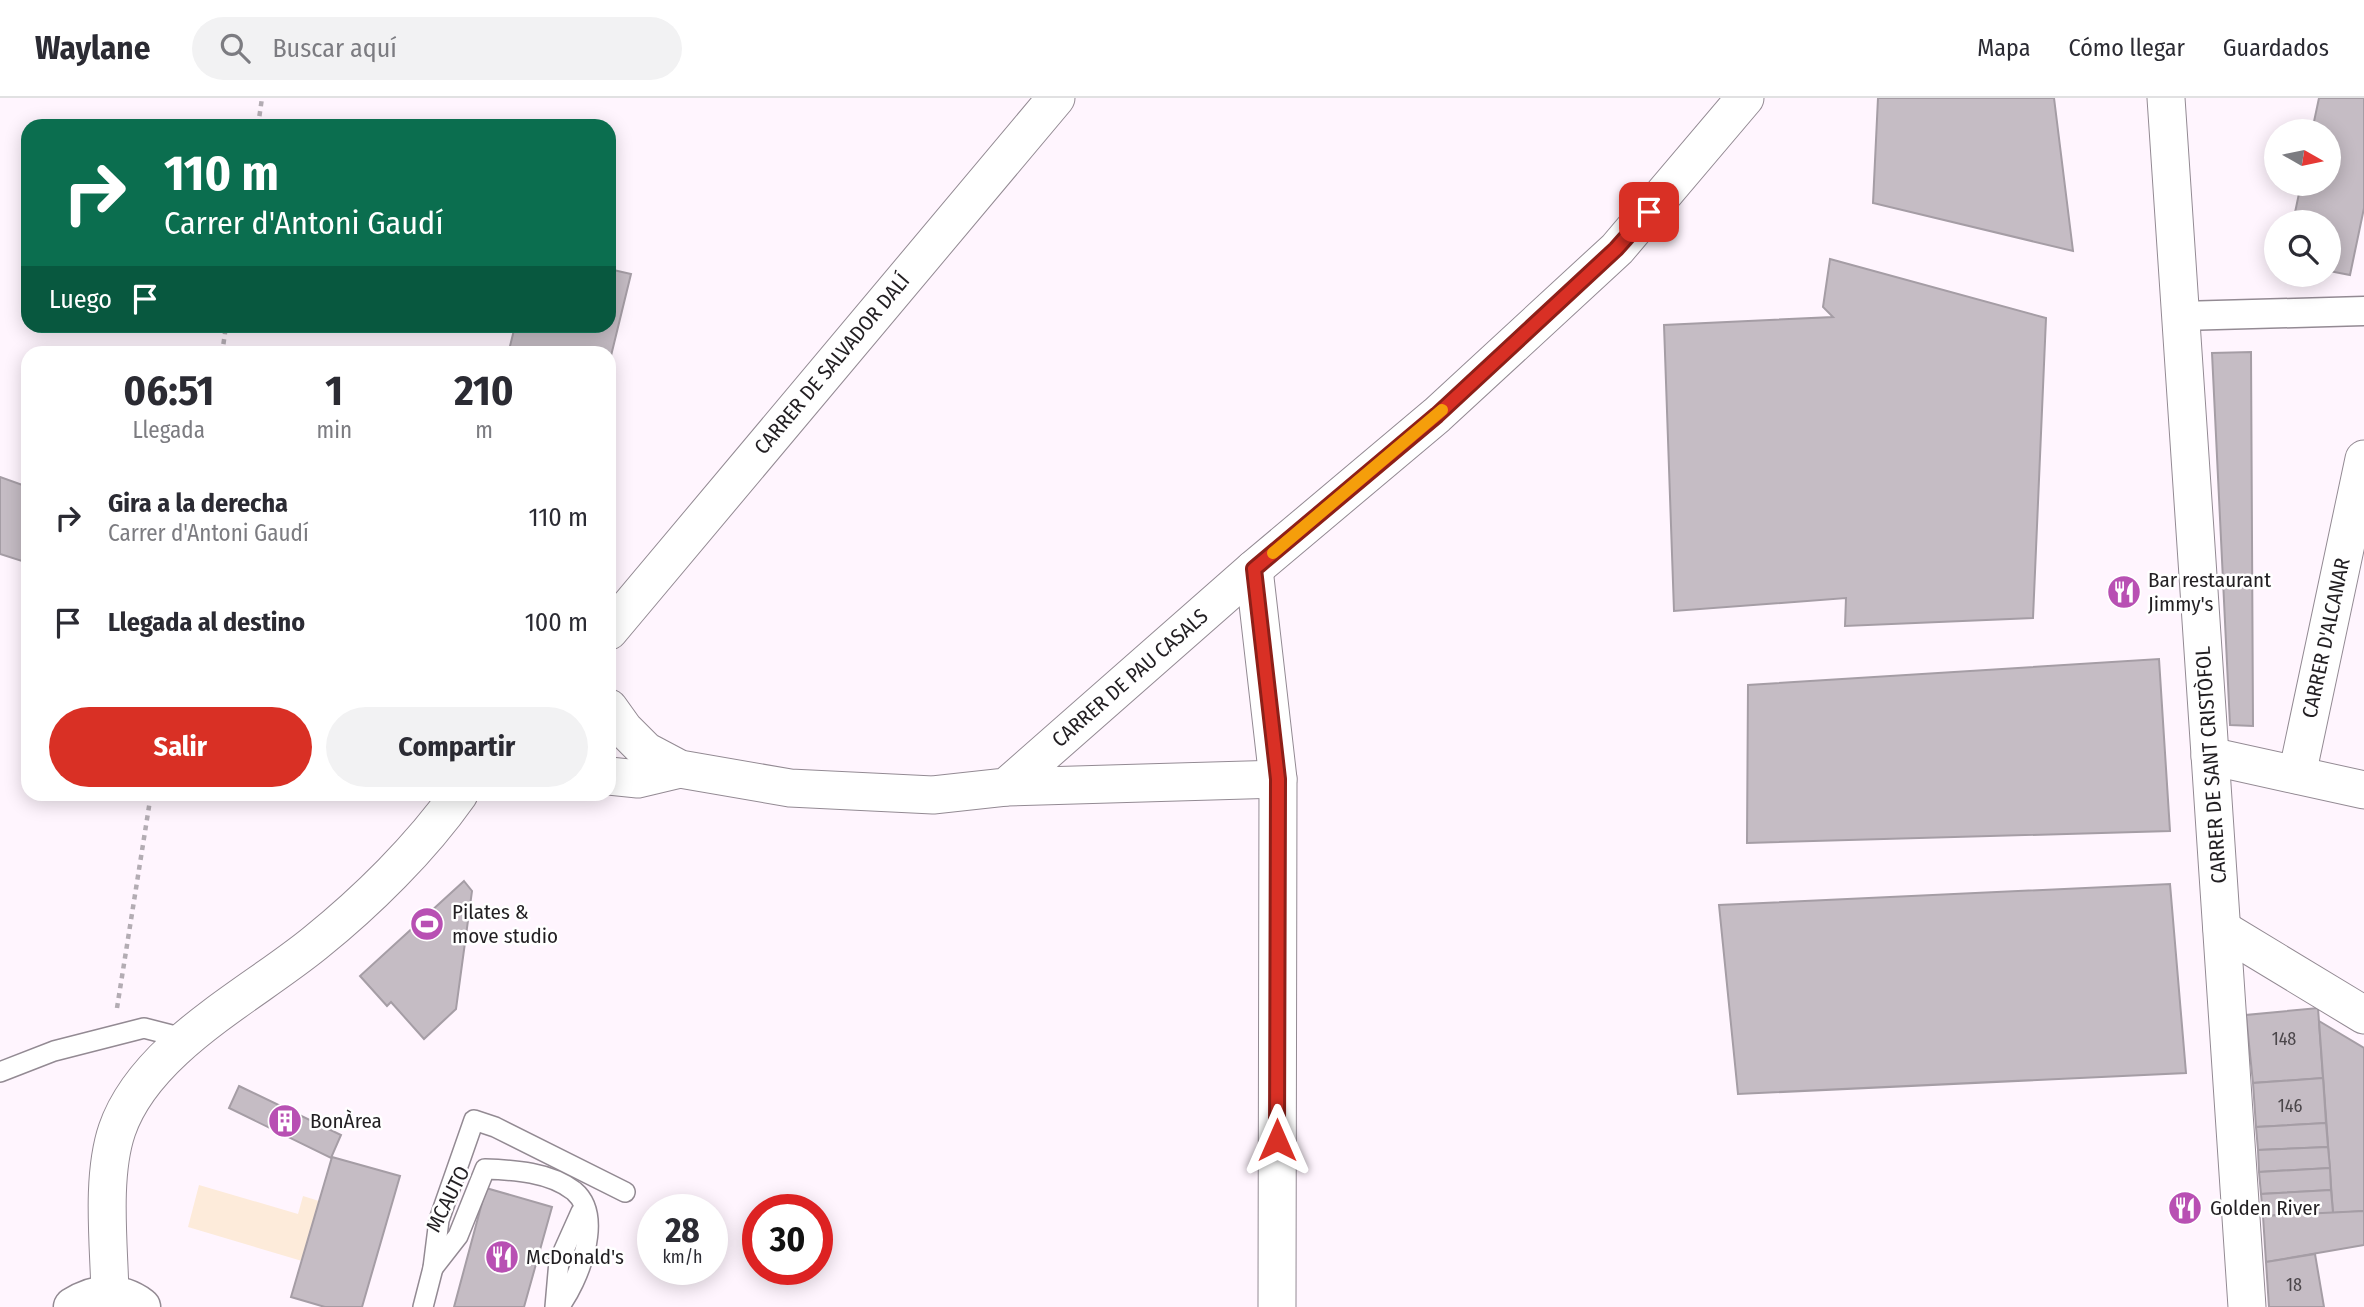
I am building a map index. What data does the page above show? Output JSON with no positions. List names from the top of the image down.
{
  "streets": {
    "street": [
      "CARRER DE SALVADOR DALÍ",
      "CARRER D'ALCANAR",
      "CARRER DE PAU CASALS",
      "CARRER DE SANT CRISTÒFOL"
    ],
    "lane": ["MCAUTO"]
  },
  "places": {
    "restaurant": ["Bar restaurant Jimmy's", "Golden River", "McDonald's"],
    "sports": ["Pilates & move studio"],
    "building": ["BonÀrea"]
  },
  "house_numbers": ["148", "146", "18"],
  "north": "right",
  "page": {
    "header": "Waylane",
    "search": "Buscar aquí",
    "nav": ["Mapa", "Cómo llegar", "Guardados"],
    "turn": ["110 m", "Carrer d'Antoni Gaudí"],
    "then": "Luego",
    "eta": [
      "06:51",
      "Llegada",
      "1",
      "min",
      "210",
      "m"
    ],
    "list": [
      {
        "name": "Gira a la derecha",
        "note": "Carrer d'Antoni Gaudí",
        "value": "110 m"
      },
      {
        "name": "Llegada al destino",
        "value": "100 m"
      }
    ],
    "buttons": ["Salir", "Compartir"],
    "speed": "28 km/h",
    "limit": "30"
  }
}
